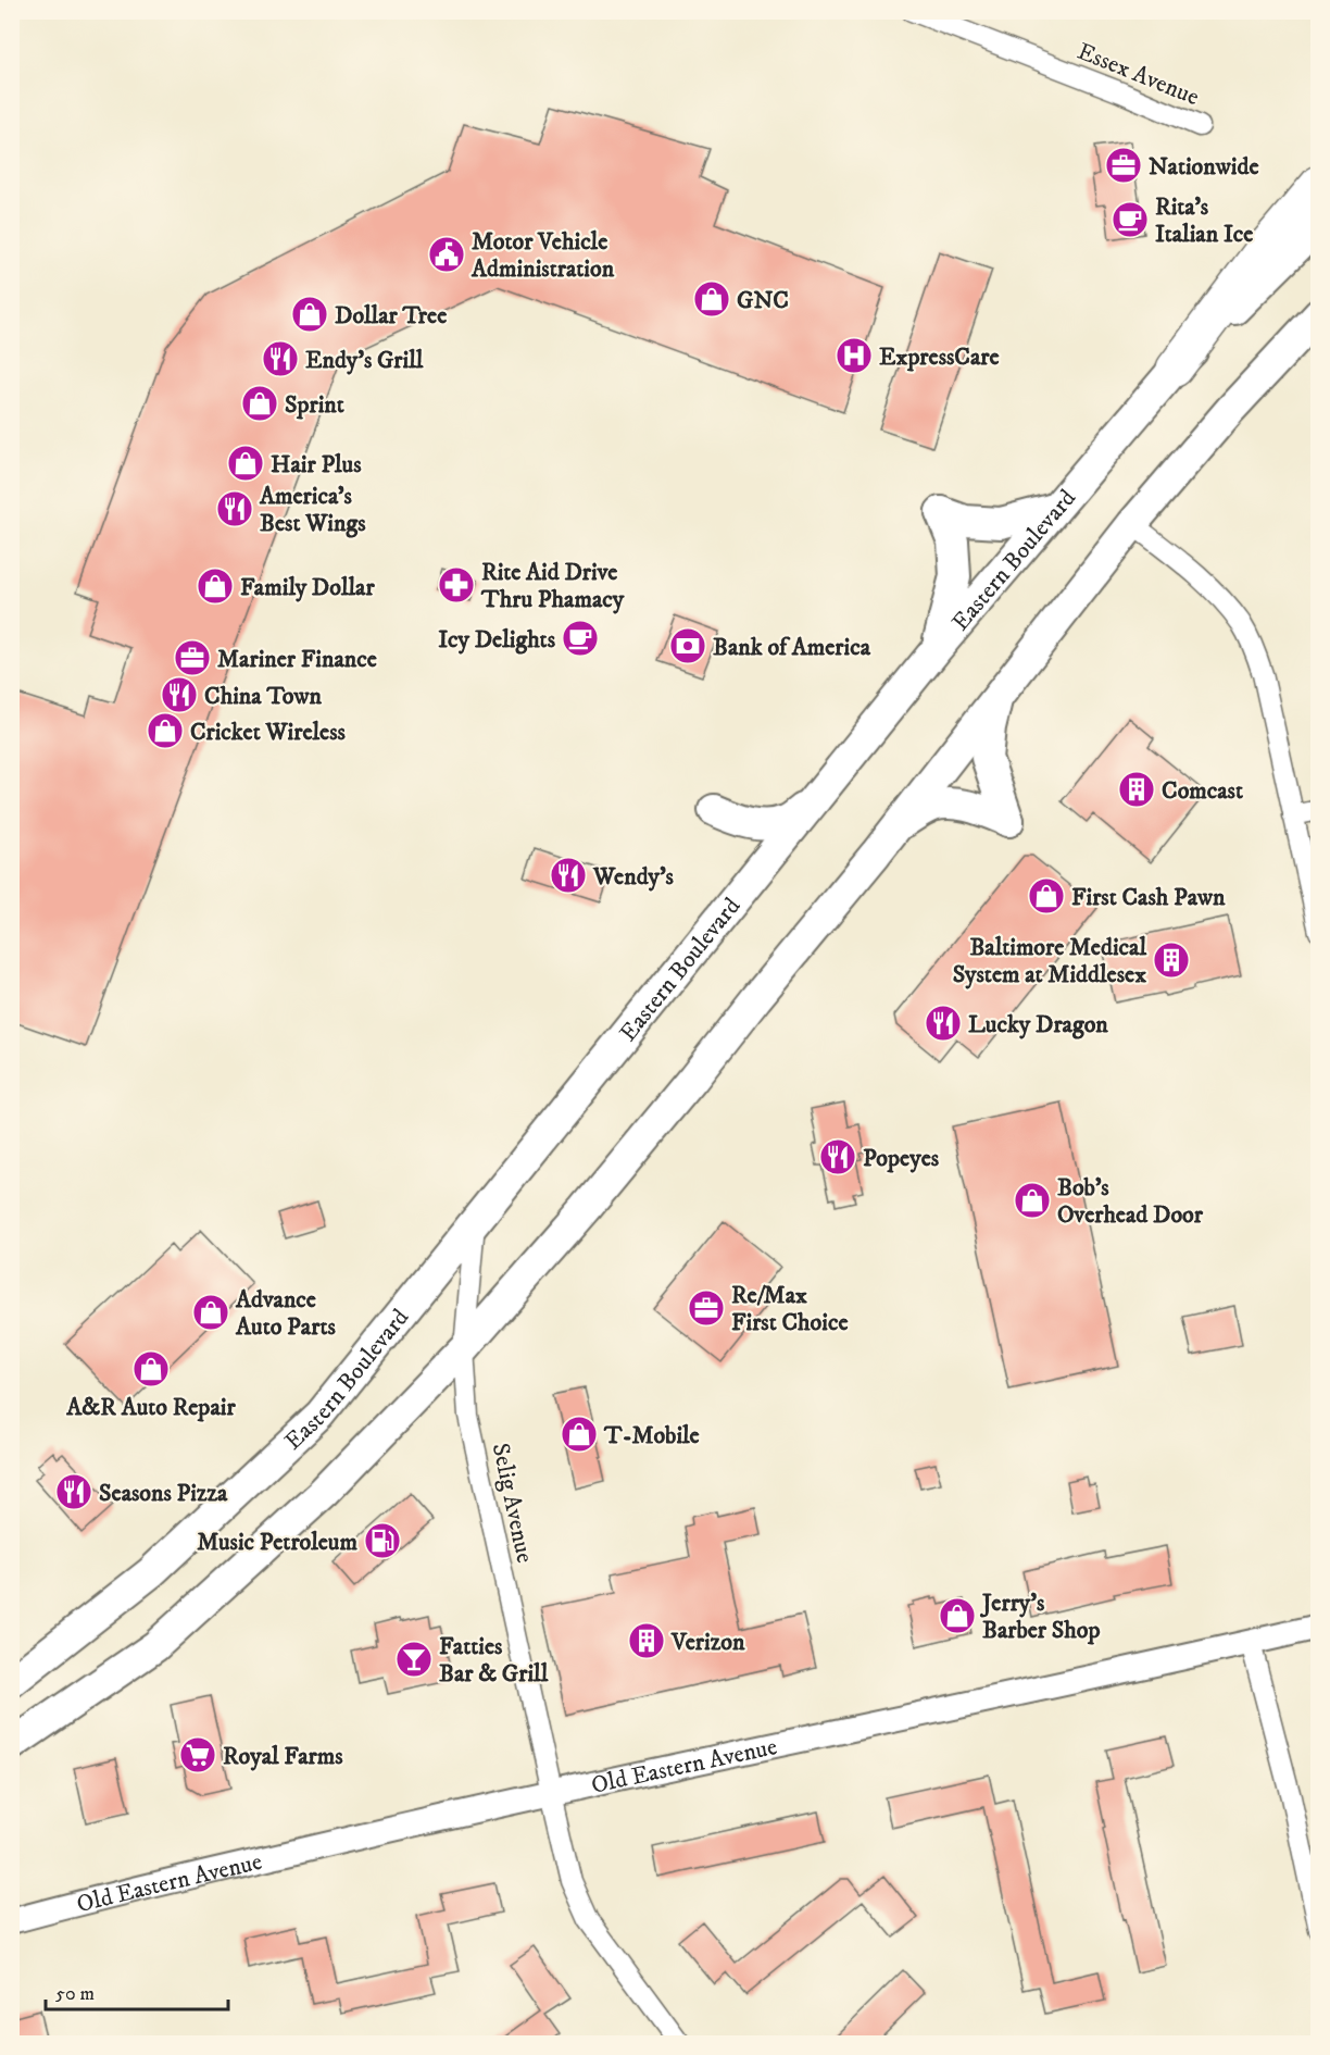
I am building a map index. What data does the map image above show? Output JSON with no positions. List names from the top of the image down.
{
  "streets": {
    "main road": ["Eastern Boulevard"],
    "street": ["Essex Avenue", "Selig Avenue", "Old Eastern Avenue"]
  },
  "crossings": [
    ["Eastern Boulevard", "Selig Avenue"],
    ["Selig Avenue", "Old Eastern Avenue"]
  ],
  "places": {
    "office": ["Nationwide", "Mariner Finance", "Re/Max First Choice"],
    "cafe": ["Rita's Italian Ice", "Icy Delights"],
    "public building": ["Motor Vehicle Administration"],
    "shop": [
      "GNC",
      "Dollar Tree",
      "Sprint",
      "Hair Plus",
      "Family Dollar",
      "Cricket Wireless",
      "First Cash Pawn",
      "Bob’s Overhead Door",
      "Advance Auto Parts",
      "A&R Auto Repair",
      "T-Mobile",
      "Jerry’s Barber Shop"
    ],
    "hospital": ["ExpressCare"],
    "restaurant": [
      "Endy’s Grill",
      "America’s Best Wings",
      "China Town",
      "Wendy's",
      "Lucky Dragon",
      "Popeyes",
      "Seasons Pizza"
    ],
    "pharmacy": ["Rite Aid Drive Thru Phamacy"],
    "bank": ["Bank of America"],
    "building": ["Comcast", "Baltimore Medical System at Middlesex", "Verizon"],
    "fuel station": ["Music Petroleum"],
    "bar": ["Fatties Bar & Grill"],
    "supermarket": ["Royal Farms"]
  },
  "scale_bar": "50 m"
}
